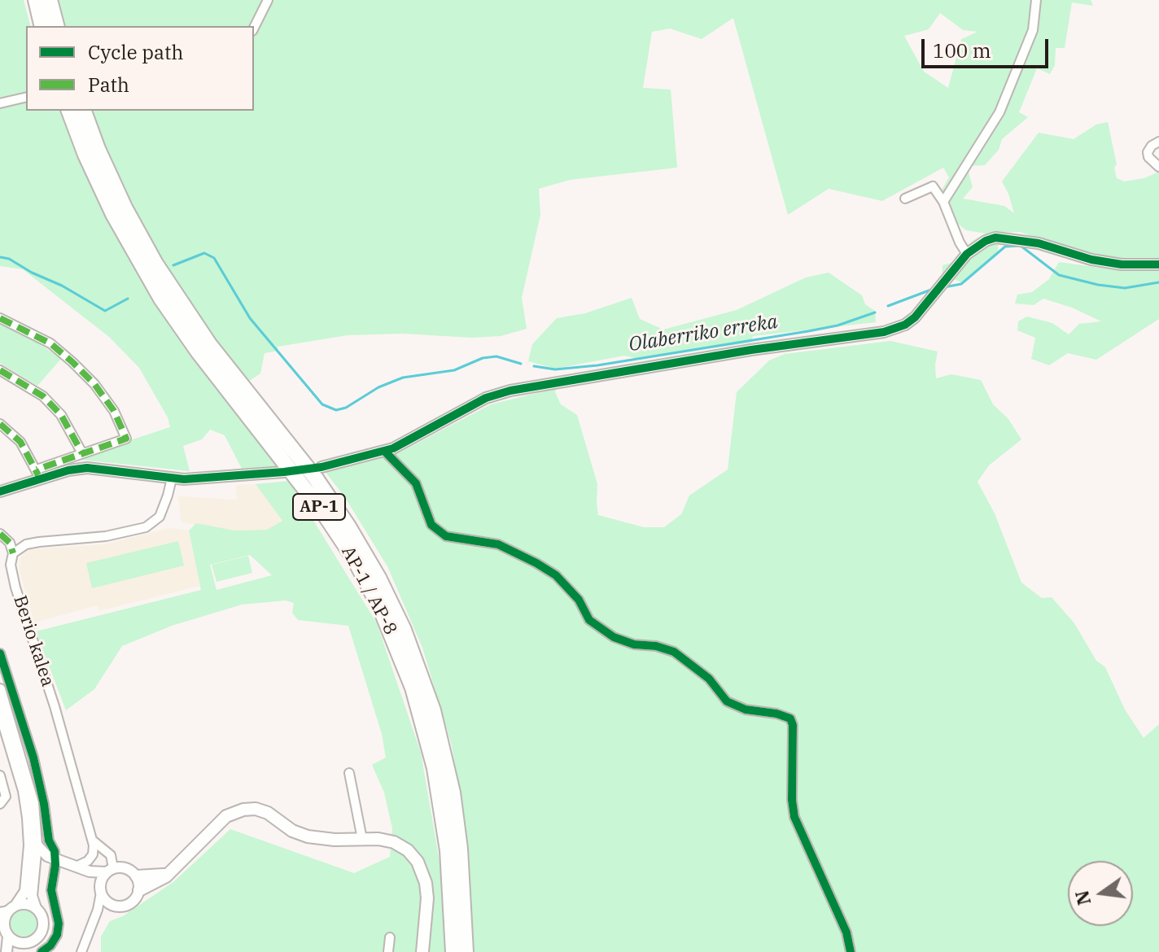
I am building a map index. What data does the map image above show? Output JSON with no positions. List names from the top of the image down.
{
  "streets": {
    "highway": ["AP-1", "AP-1 / AP-8"],
    "street": ["Berio kalea"]
  },
  "water": ["Olaberriko erreka"],
  "legend": ["Cycle path", "Path"],
  "scale_bar": "100 m",
  "north": "left"
}
